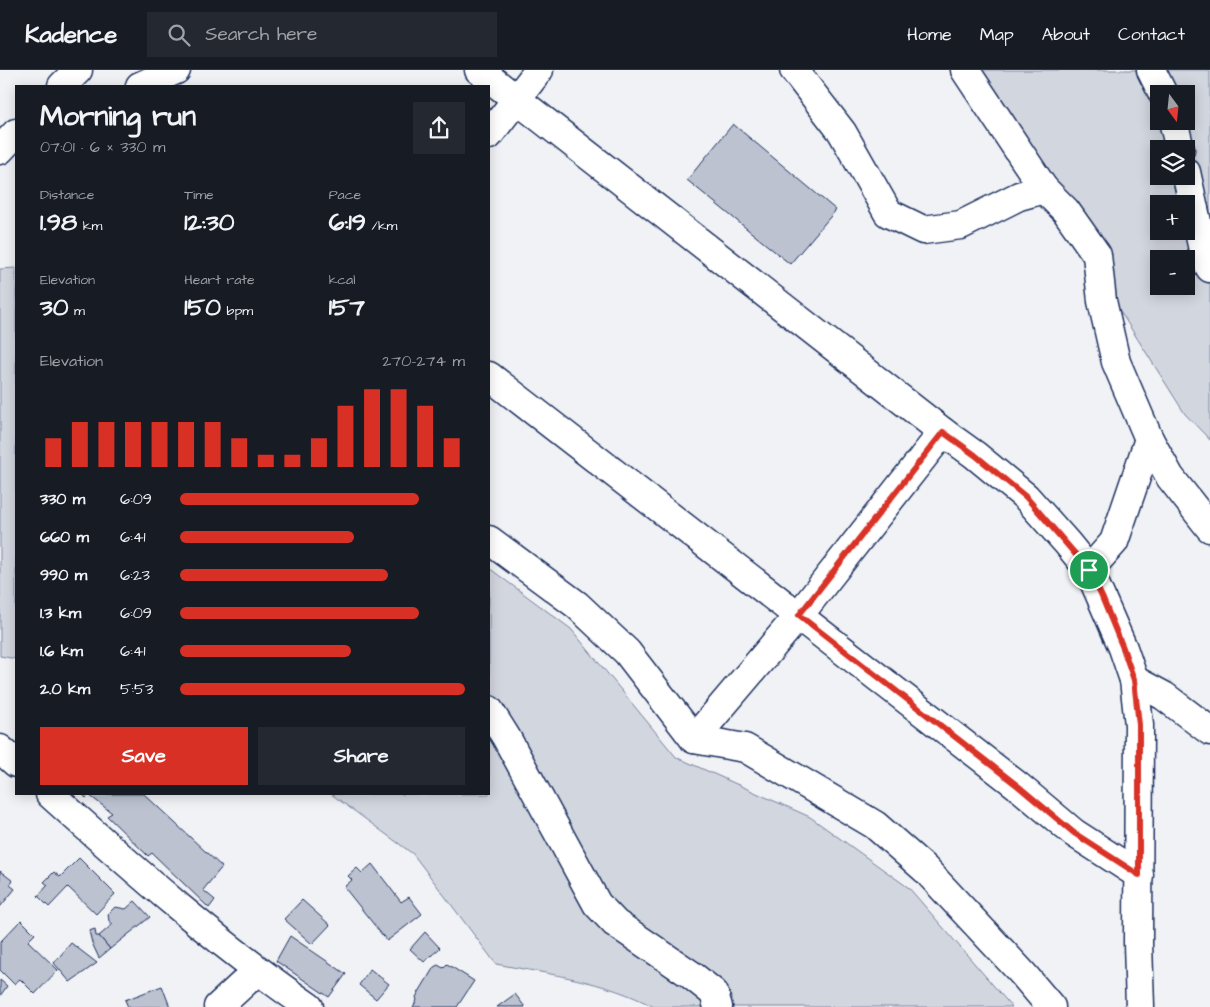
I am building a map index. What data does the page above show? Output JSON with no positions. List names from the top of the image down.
{
  "north": "bottom",
  "page": {
    "header": "Kadence",
    "search": "Search here",
    "nav": [
      "Home",
      "Map",
      "About",
      "Contact"
    ],
    "map_buttons": ["+", "−"],
    "heading": ["Morning run", "07:01 · 6 × 330 m"],
    "stats": [
      ["Distance", "1.98 km"],
      ["Time", "12:30"],
      ["Pace", "6:19 /km"],
      ["Elevation", "30 m"],
      ["Heart rate", "150 bpm"],
      ["kcal", "157"]
    ],
    "chart": ["Elevation", "270–274 m"],
    "list": [
      {
        "name": "330 m",
        "note": "6:09"
      },
      {
        "name": "660 m",
        "note": "6:41"
      },
      {
        "name": "990 m",
        "note": "6:23"
      },
      {
        "name": "1.3 km",
        "note": "6:09"
      },
      {
        "name": "1.6 km",
        "note": "6:41"
      },
      {
        "name": "2.0 km",
        "note": "5:53"
      }
    ],
    "buttons": ["Save", "Share"]
  }
}
